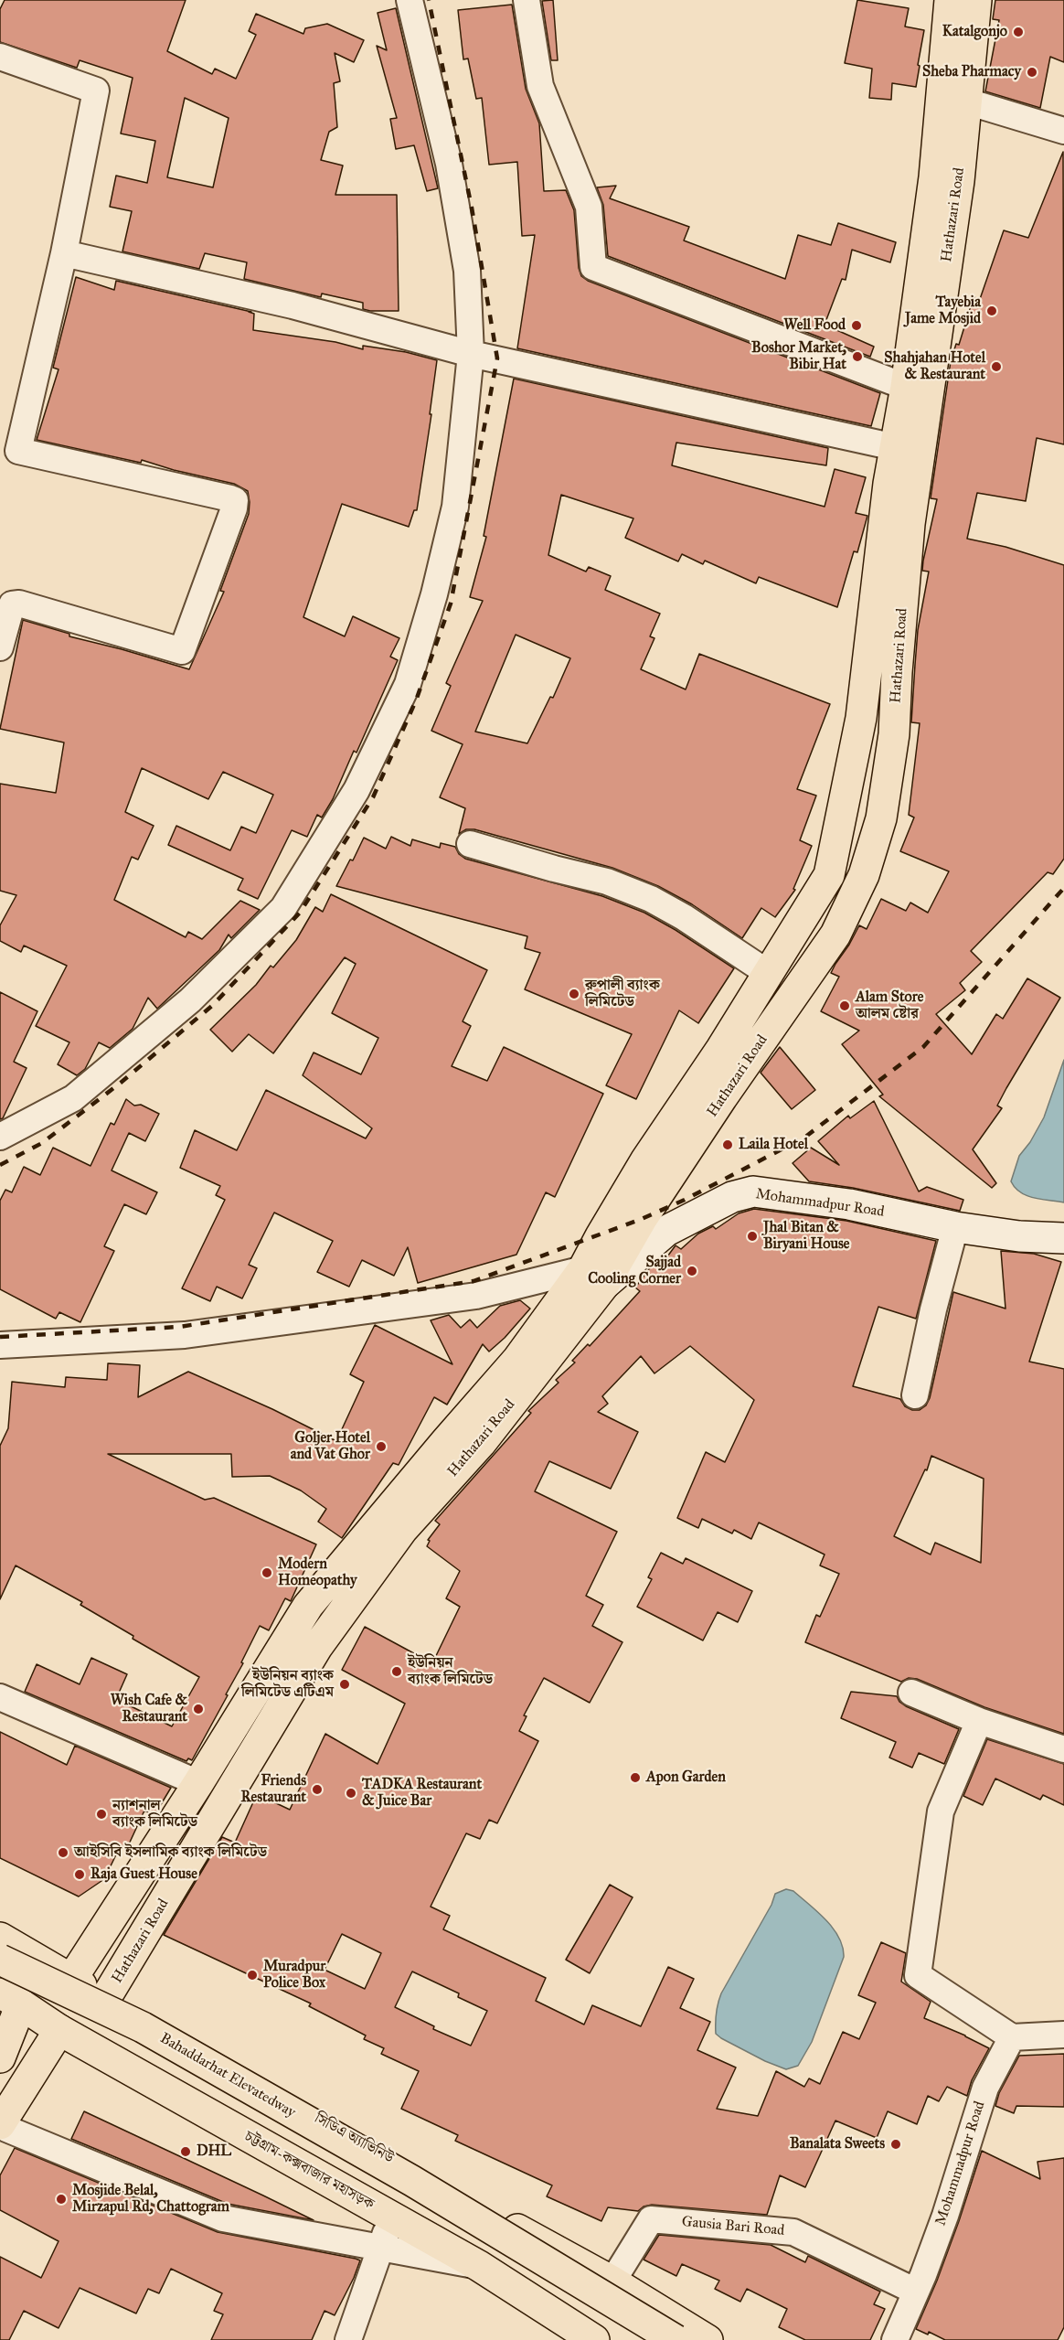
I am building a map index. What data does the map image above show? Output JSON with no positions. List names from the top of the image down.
{
  "streets": {
    "main road": [
      "Hathazari Road",
      "Bahaddarhat Elevatedway",
      "সিডিএ অ্যাভিনিউ",
      "চট্টগ্রাম-কক্সবাজার মহাসড়ক"
    ],
    "street": ["Mohammadpur Road", "Gausia Bari Road"]
  },
  "crossings": [
    ["Hathazari Road", "Mohammadpur Road"],
    ["Hathazari Road", "সিডিএ অ্যাভিনিউ"],
    ["Mohammadpur Road", "Gausia Bari Road"],
    ["সিডিএ অ্যাভিনিউ", "Gausia Bari Road"]
  ],
  "places": [
    "Katalgonjo",
    "Sheba Pharmacy",
    "Tayebia Jame Mosjid",
    "Well Food",
    "Boshor Market, Bibir Hat",
    "Shahjahan Hotel & Restaurant",
    "রুপালী ব্যাংক লিমিটেড",
    "Alam Store আলম ষ্টোর",
    "Laila Hotel",
    "Jhal Bitan & Biryani House",
    "Sajjad Cooling Corner",
    "Goljer Hotel and Vat Ghor",
    "Modern Homeopathy",
    "ইউনিয়ন ব্যাংক লিমিটেড",
    "ইউনিয়ন ব্যাংক লিমিটেড এটিএম",
    "Wish Cafe & Restaurant",
    "Apon Garden",
    "Friends Restaurant",
    "TADKA Restaurant & Juice Bar",
    "ন্যাশনাল ব্যাংক লিমিটেড",
    "আইসিবি ইসলামিক ব্যাংক লিমিটেড",
    "Raja Guest House",
    "Muradpur Police Box",
    "Banalata Sweets",
    "DHL",
    "Mosjide Belal, Mirzapul Rd, Chattogram"
  ]
}
